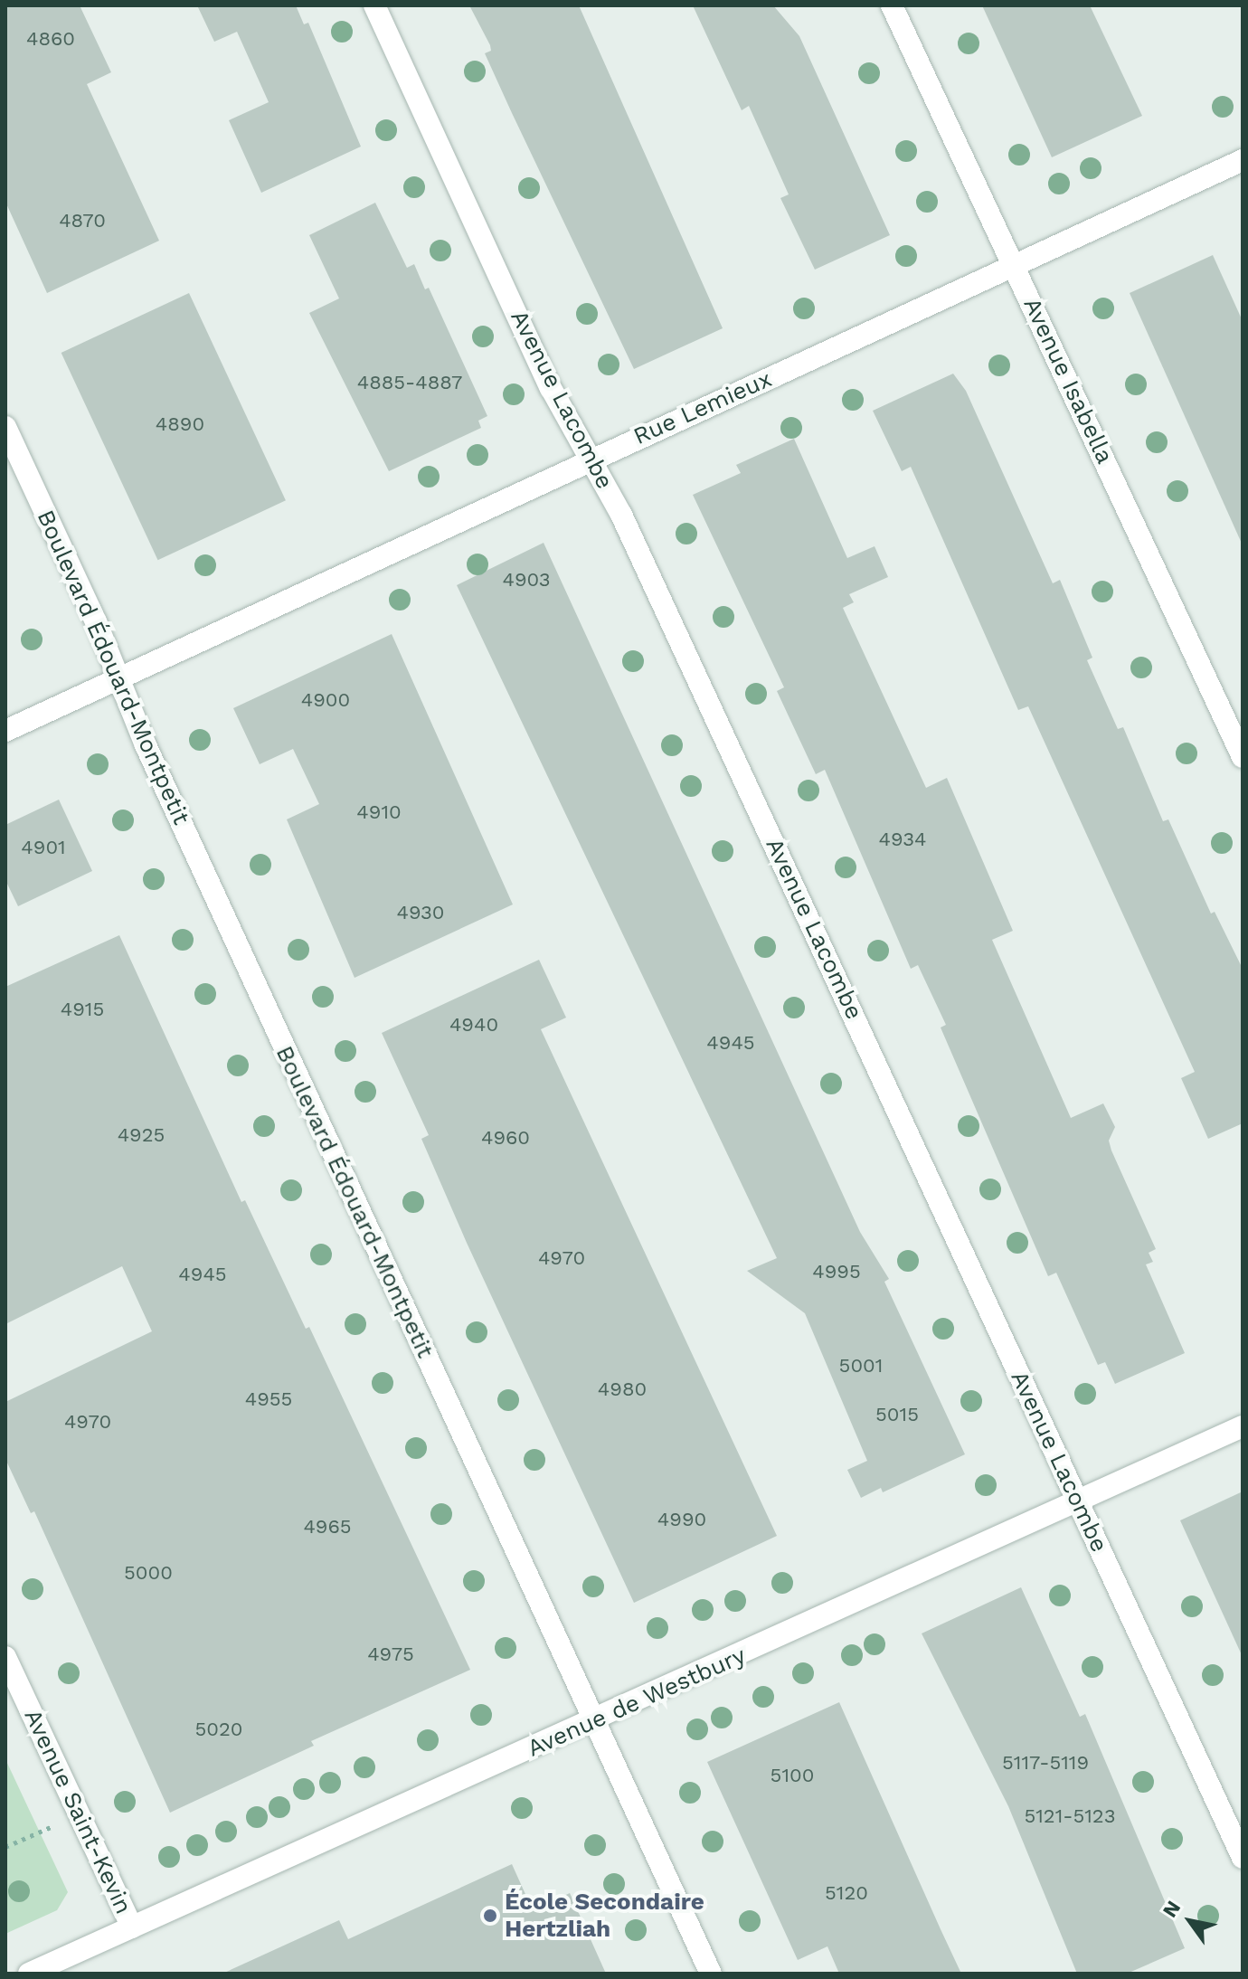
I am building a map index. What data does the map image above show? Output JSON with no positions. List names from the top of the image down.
{
  "streets": {
    "street": [
      "Avenue Isabella",
      "Avenue Lacombe",
      "Rue Lemieux",
      "Boulevard Édouard-Montpetit",
      "Avenue de Westbury",
      "Avenue Saint-Kevin"
    ]
  },
  "crossings": [
    ["Avenue Isabella", "Rue Lemieux"],
    ["Avenue Lacombe", "Rue Lemieux"],
    ["Avenue Lacombe", "Avenue de Westbury"],
    ["Rue Lemieux", "Boulevard Édouard-Montpetit"],
    ["Boulevard Édouard-Montpetit", "Avenue de Westbury"],
    ["Avenue de Westbury", "Avenue Saint-Kevin"]
  ],
  "places": ["École Secondaire Hertzliah"],
  "house_numbers": [
    "4860",
    "4870",
    "4885-4887",
    "4890",
    "4903",
    "4900",
    "4910",
    "4934",
    "4901",
    "4930",
    "4915",
    "4940",
    "4945",
    "4925",
    "4960",
    "4970",
    "4995",
    "4945",
    "5001",
    "4980",
    "4955",
    "5015",
    "4970",
    "4990",
    "4965",
    "5000",
    "4975",
    "5020",
    "5117-5119",
    "5100",
    "5121-5123",
    "5120"
  ],
  "north": "top left"
}
